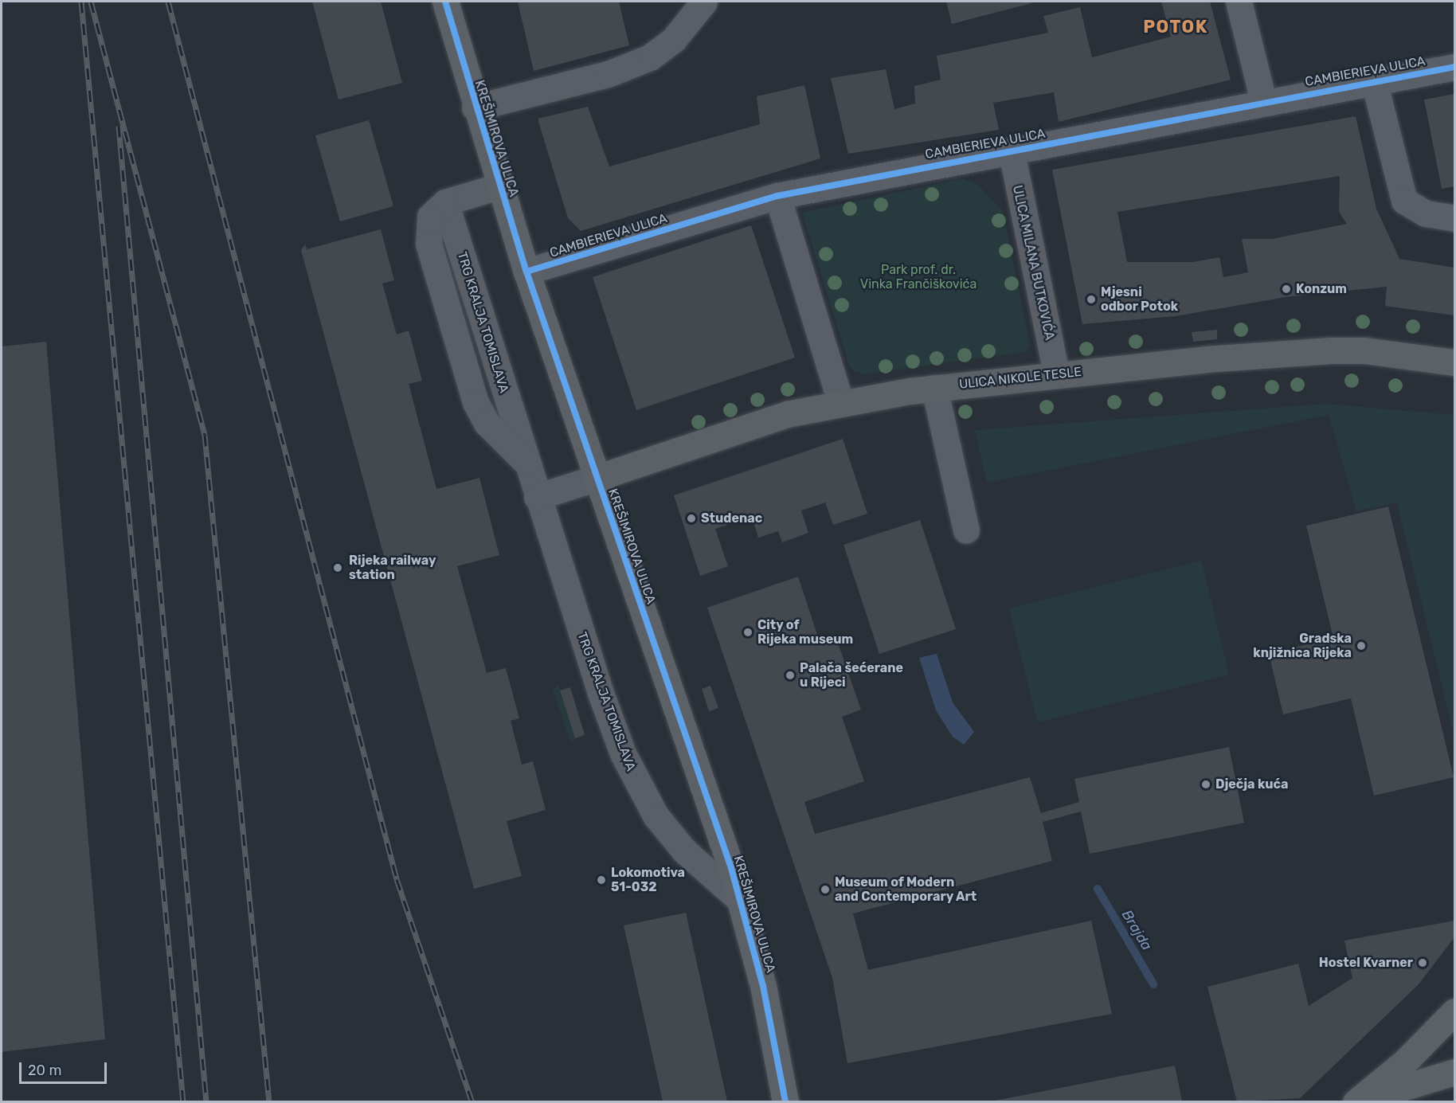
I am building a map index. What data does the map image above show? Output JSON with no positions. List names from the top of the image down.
{
  "streets": {
    "main road": ["KREŠIMIROVA ULICA", "ULICA NIKOLE TESLE"],
    "street": ["CAMBIERIEVA ULICA", "ULICA MILANA BUTKOVIĆA", "TRG KRALJA TOMISLAVA"]
  },
  "crossings": [
    ["CAMBIERIEVA ULICA", "KREŠIMIROVA ULICA"],
    ["CAMBIERIEVA ULICA", "ULICA MILANA BUTKOVIĆA"],
    ["KREŠIMIROVA ULICA", "TRG KRALJA TOMISLAVA"],
    ["KREŠIMIROVA ULICA", "ULICA NIKOLE TESLE"],
    ["ULICA MILANA BUTKOVIĆA", "ULICA NIKOLE TESLE"]
  ],
  "districts": ["POTOK"],
  "water": ["Brajda"],
  "parks": ["Park prof. dr. Vinka Frančiškovića"],
  "places": [
    "Konzum",
    "Mjesni odbor Potok",
    "Studenac",
    "Rijeka railway station",
    "City of Rijeka museum",
    "Gradska knjižnica Rijeka",
    "Palača šećerane u Rijeci",
    "Dječja kuća",
    "Lokomotiva 51-032",
    "Museum of Modern and Contemporary Art",
    "Hostel Kvarner"
  ],
  "scale_bar": "20 m"
}
